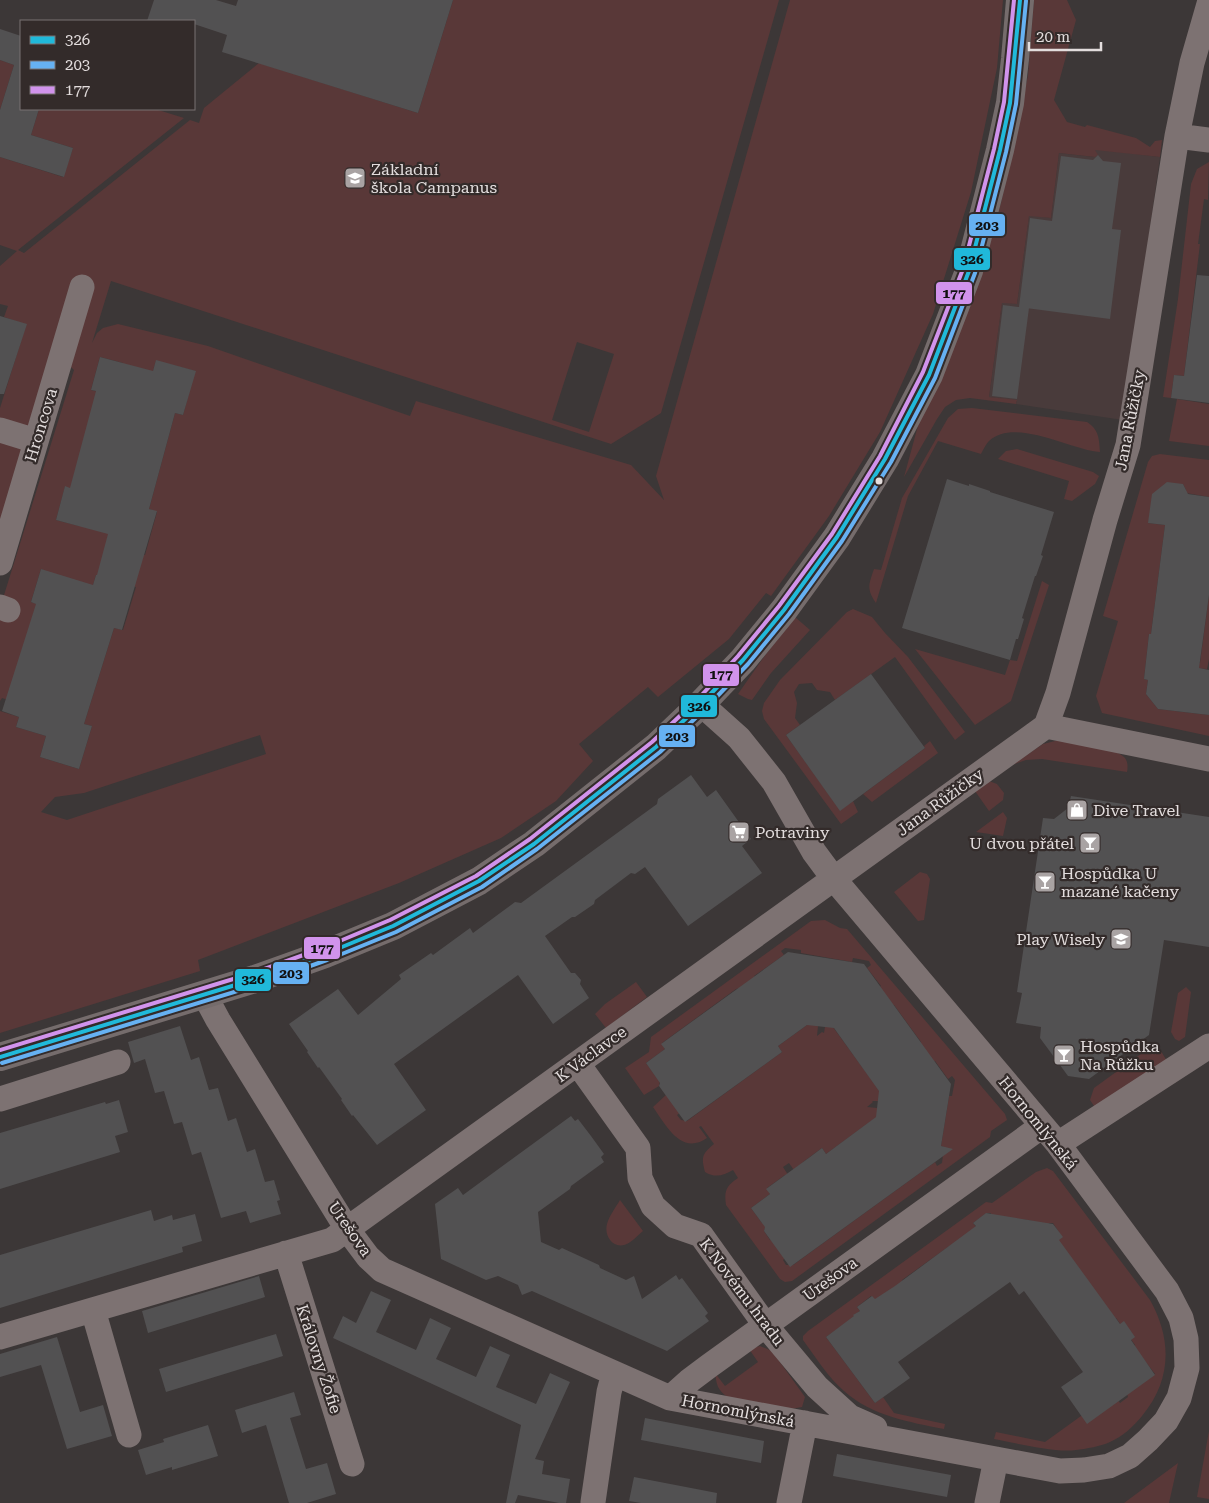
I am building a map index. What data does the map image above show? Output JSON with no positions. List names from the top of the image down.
{
  "streets": {
    "street": [
      "Jana Růžičky",
      "Hroncova",
      "K Václavce",
      "Hornomlýnská",
      "Urešova",
      "K Novému hradu",
      "Královny Žofie"
    ]
  },
  "crossings": [
    ["Jana Růžičky", "K Václavce"],
    ["Jana Růžičky", "Hornomlýnská"],
    ["K Václavce", "Hornomlýnská"],
    ["K Václavce", "Urešova"],
    ["K Václavce", "K Novému hradu"],
    ["Hornomlýnská", "Urešova"],
    ["Hornomlýnská", "K Novému hradu"],
    ["Urešova", "K Novému hradu"]
  ],
  "places": {
    "school or university": ["Základní škola Campanus", "Play Wisely"],
    "shop": ["Dive Travel"],
    "supermarket": ["Potraviny"],
    "bar": ["U dvou přátel", "Hospůdka U mazané kačeny", "Hospůdka Na Růžku"]
  },
  "lines": ["transit line 326", "transit line 177", "transit line 203"],
  "legend": ["326", "203", "177"],
  "scale_bar": "20 m"
}
